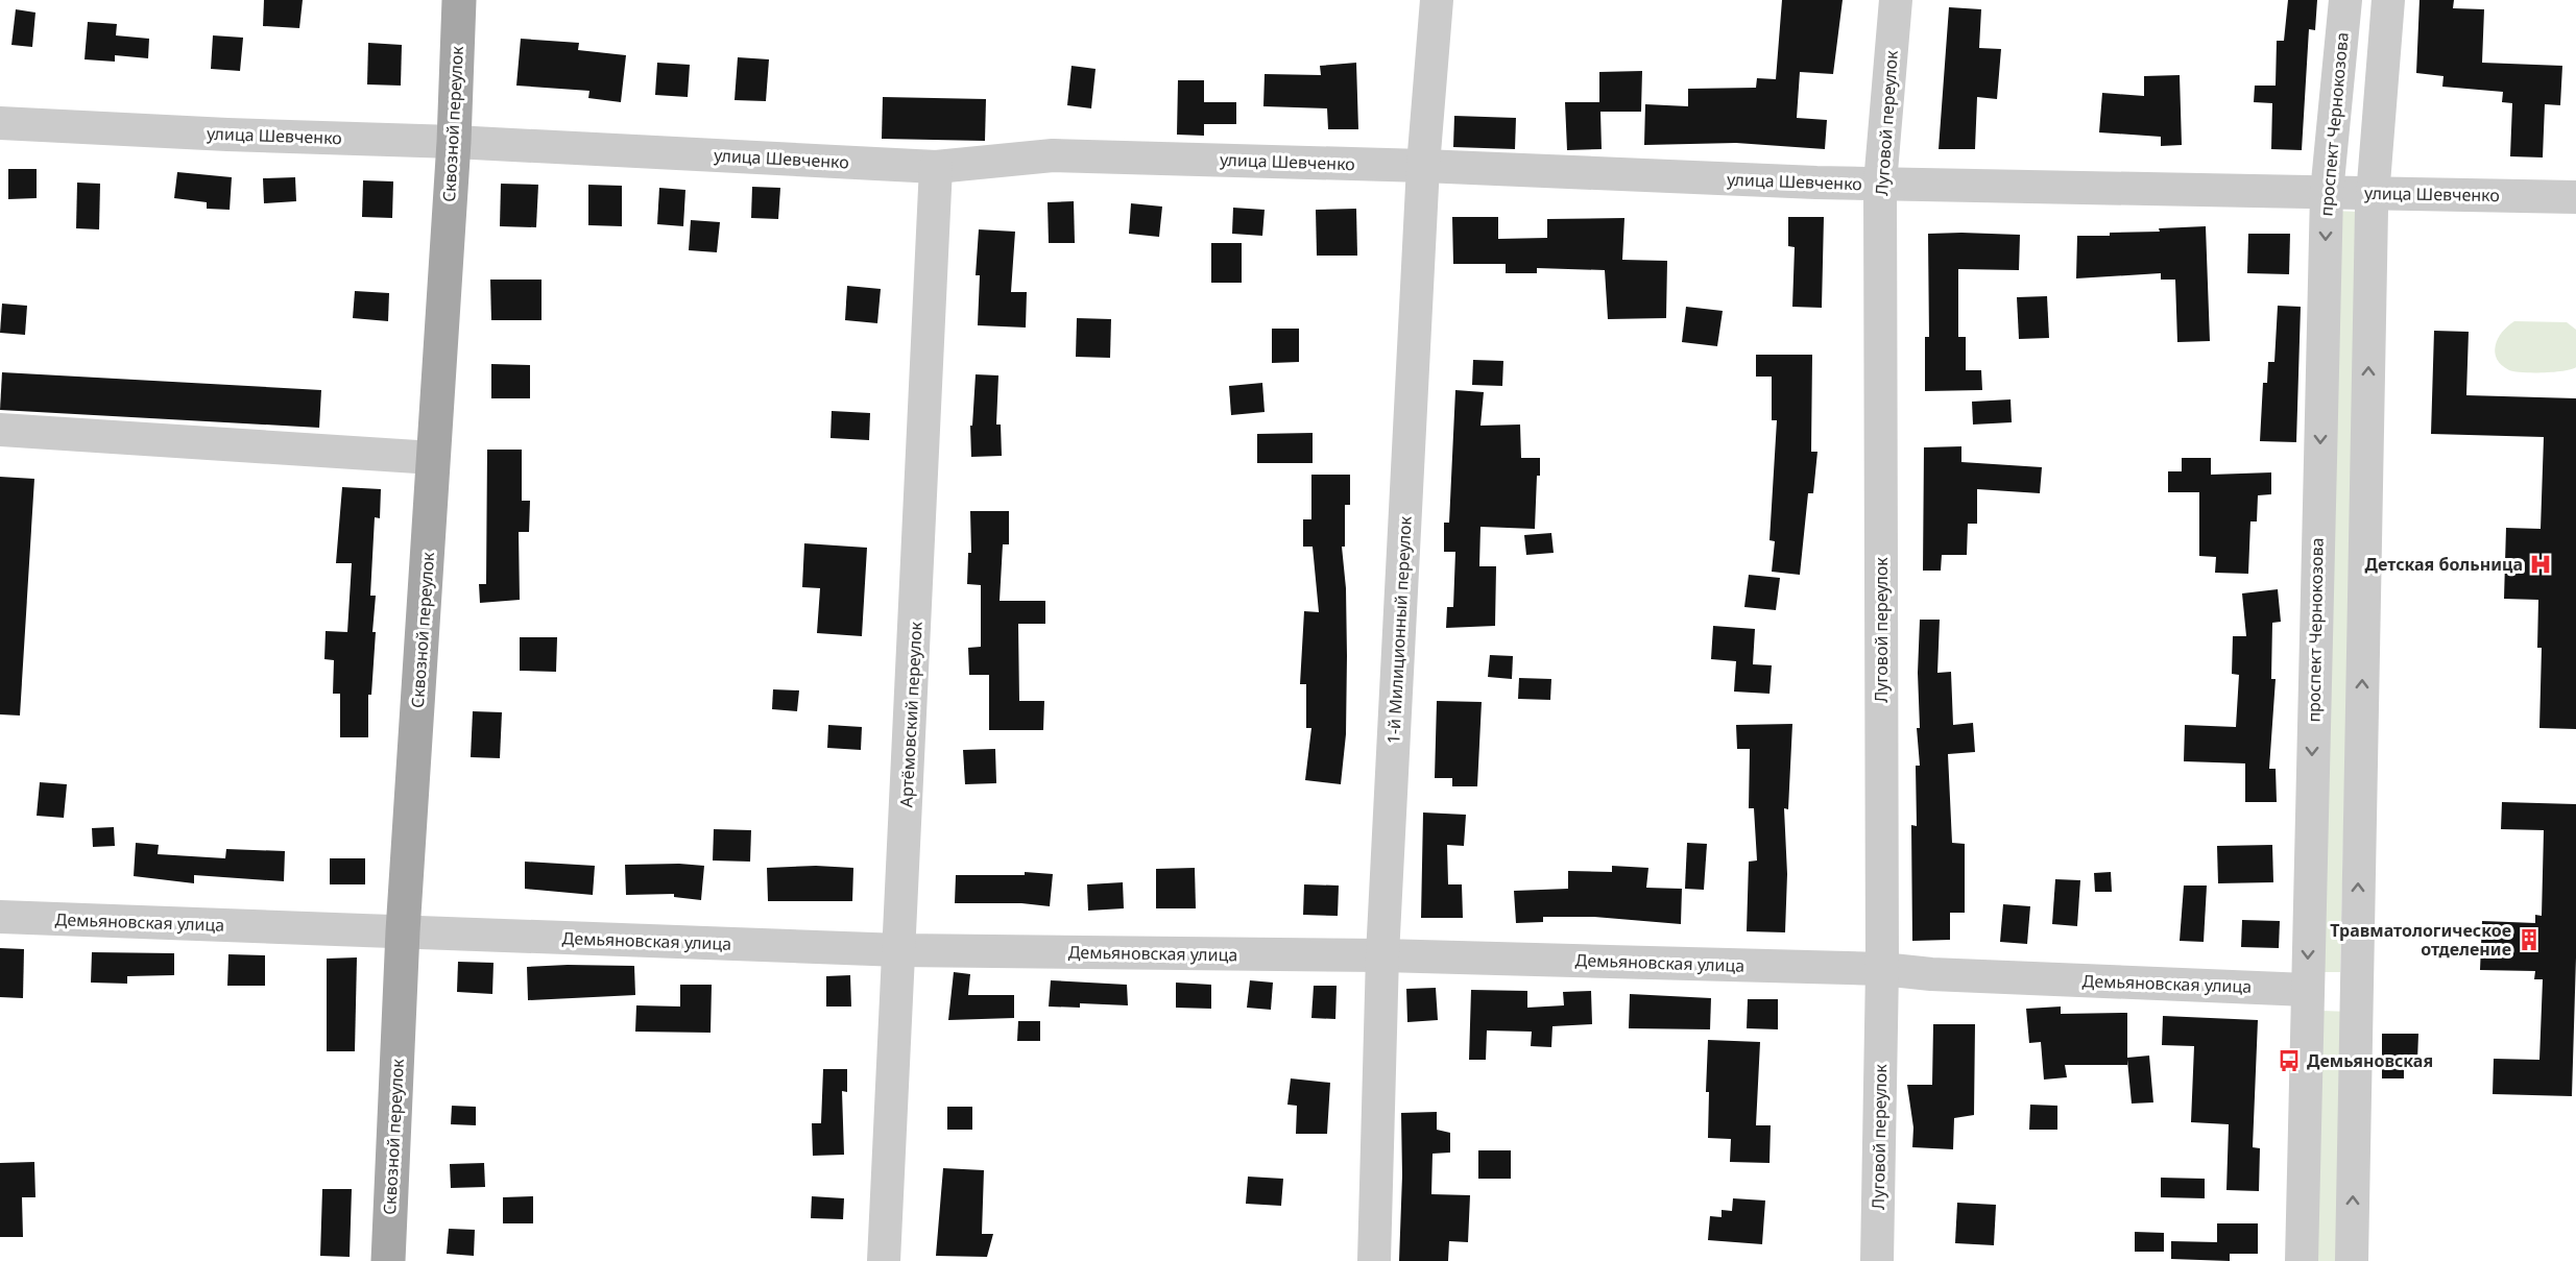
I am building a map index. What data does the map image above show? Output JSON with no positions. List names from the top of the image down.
{
  "streets": {
    "main road": ["Сквозной переулок"],
    "street": [
      "Луговой переулок",
      "проспект Чернокозова",
      "улица Шевченко",
      "1-й Милиционный переулок",
      "Артёмовский переулок",
      "Демьяновская улица"
    ]
  },
  "crossings": [
    ["Луговой переулок", "улица Шевченко"],
    ["Луговой переулок", "Демьяновская улица"],
    ["Сквозной переулок", "улица Шевченко"],
    ["Сквозной переулок", "Демьяновская улица"],
    ["проспект Чернокозова", "улица Шевченко"],
    ["проспект Чернокозова", "Демьяновская улица"],
    ["улица Шевченко", "1-й Милиционный переулок"],
    ["улица Шевченко", "Артёмовский переулок"],
    ["1-й Милиционный переулок", "Демьяновская улица"],
    ["Артёмовский переулок", "Демьяновская улица"]
  ],
  "places": {
    "hospital": ["Детская больница"],
    "building": ["Травматологическое отделение"],
    "bus stop": ["Демьяновская"]
  }
}
